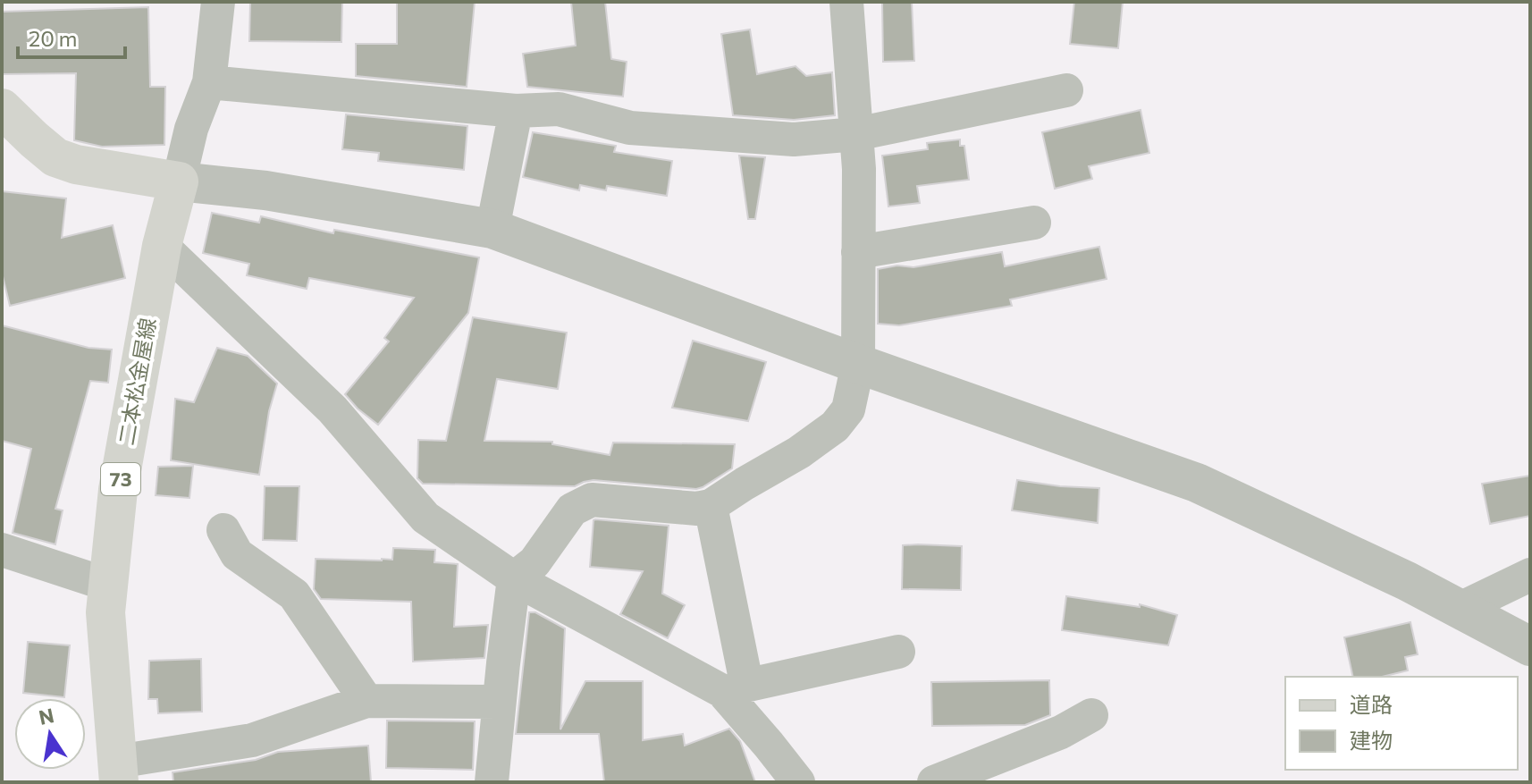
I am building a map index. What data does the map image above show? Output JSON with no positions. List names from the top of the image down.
{
  "streets": {
    "main road": ["二本松金屋線", "73"]
  },
  "legend": ["道路", "建物"],
  "scale_bar": "20 m",
  "north": "top"
}
